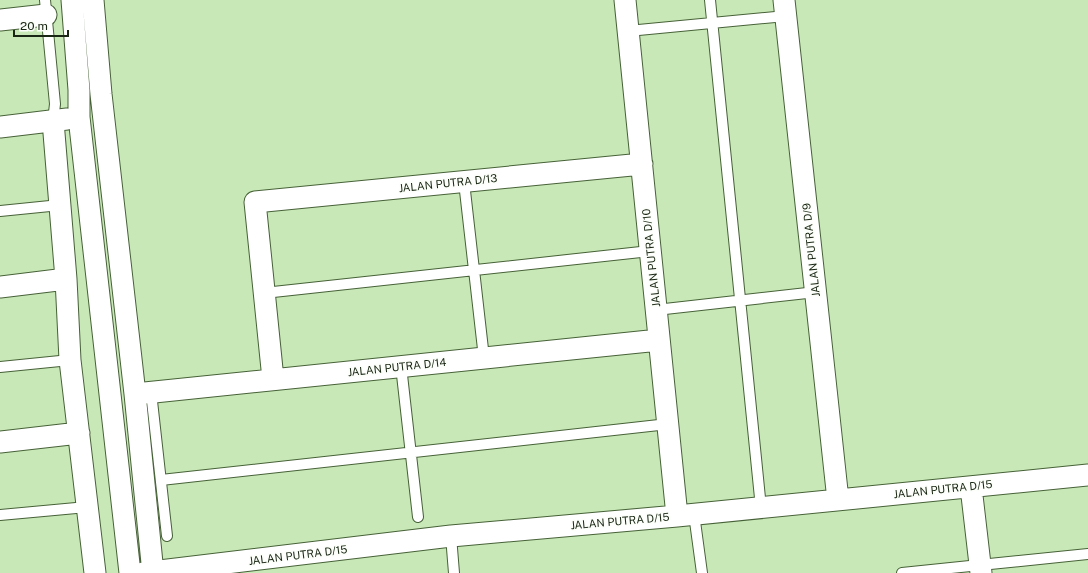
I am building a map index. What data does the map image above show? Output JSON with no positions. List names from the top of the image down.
{
  "streets": {
    "street": [
      "JALAN PUTRA D/13",
      "JALAN PUTRA D/9",
      "JALAN PUTRA D/10",
      "JALAN PUTRA D/14",
      "JALAN PUTRA D/15"
    ]
  },
  "crossings": [
    ["JALAN PUTRA D/13", "JALAN PUTRA D/10"],
    ["JALAN PUTRA D/9", "JALAN PUTRA D/15"],
    ["JALAN PUTRA D/10", "JALAN PUTRA D/14"],
    ["JALAN PUTRA D/10", "JALAN PUTRA D/15"]
  ],
  "scale_bar": "20 m"
}
